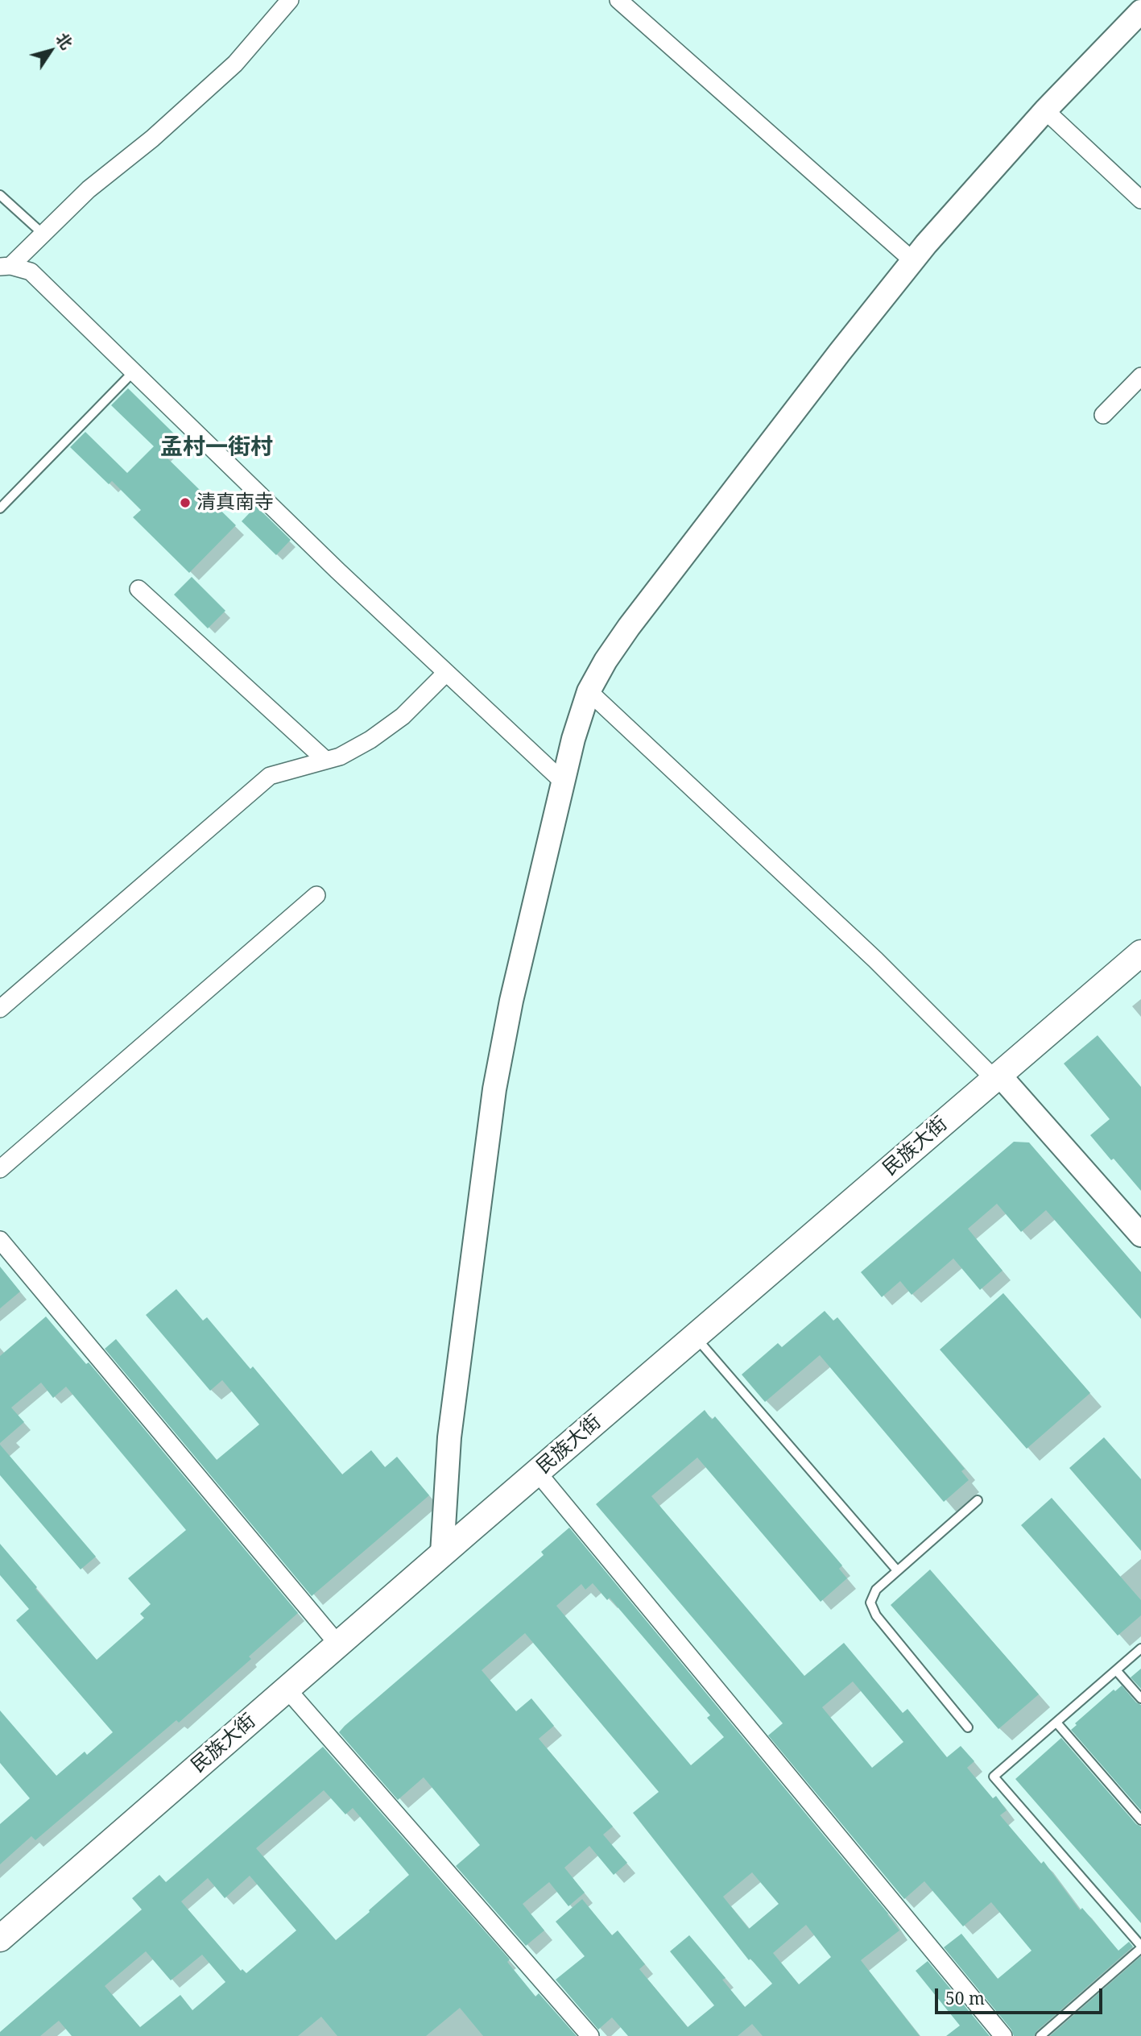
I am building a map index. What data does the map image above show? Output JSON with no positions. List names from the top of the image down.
{
  "streets": {
    "main road": ["民族大街"]
  },
  "districts": ["孟村一街村"],
  "places": ["清真南寺"],
  "scale_bar": "50 m",
  "north": "top right"
}
